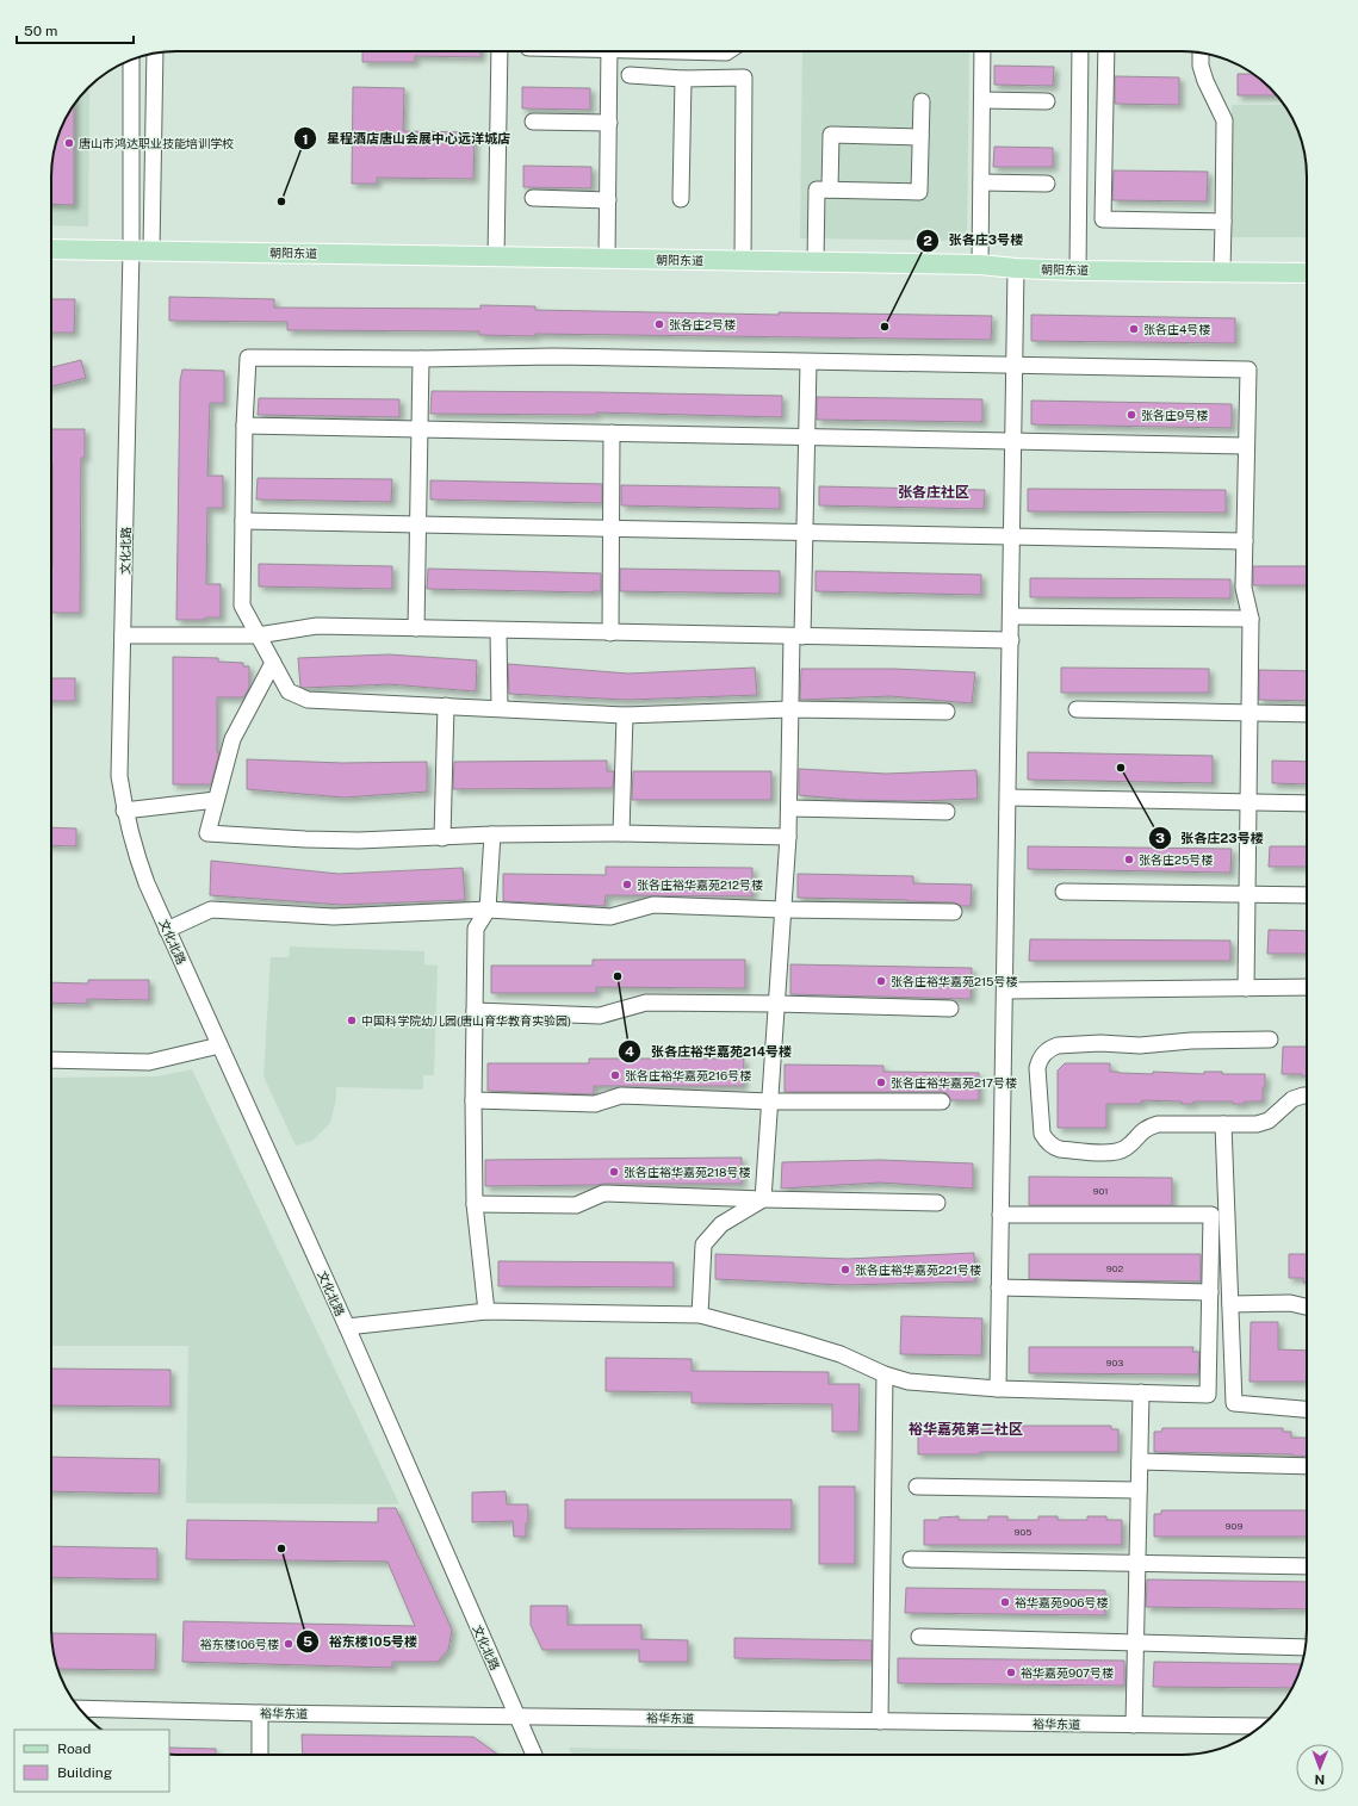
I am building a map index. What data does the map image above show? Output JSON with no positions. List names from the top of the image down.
{
  "streets": {
    "main road": ["朝阳东道"],
    "street": ["文化北路", "裕华东道"]
  },
  "crossings": [
    ["朝阳东道", "文化北路"],
    ["文化北路", "裕华东道"]
  ],
  "districts": ["张各庄社区", "裕华嘉苑第二社区"],
  "places": [
    "唐山市鸿达职业技能培训学校",
    "星程酒店唐山会展中心远洋城店",
    "张各庄2号楼",
    "张各庄3号楼",
    "张各庄4号楼",
    "张各庄9号楼",
    "张各庄23号楼",
    "张各庄25号楼",
    "张各庄裕华嘉苑212号楼",
    "张各庄裕华嘉苑214号楼",
    "张各庄裕华嘉苑215号楼",
    "中国科学院幼儿园(唐山育华教育实验园)",
    "张各庄裕华嘉苑216号楼",
    "张各庄裕华嘉苑217号楼",
    "张各庄裕华嘉苑218号楼",
    "张各庄裕华嘉苑221号楼",
    "裕东楼105号楼",
    "裕华嘉苑906号楼",
    "裕东楼106号楼",
    "裕华嘉苑907号楼"
  ],
  "house_numbers": [
    "901",
    "902",
    "903",
    "909",
    "905"
  ],
  "legend": ["Road", "Building"],
  "scale_bar": "50 m",
  "north": "bottom"
}
